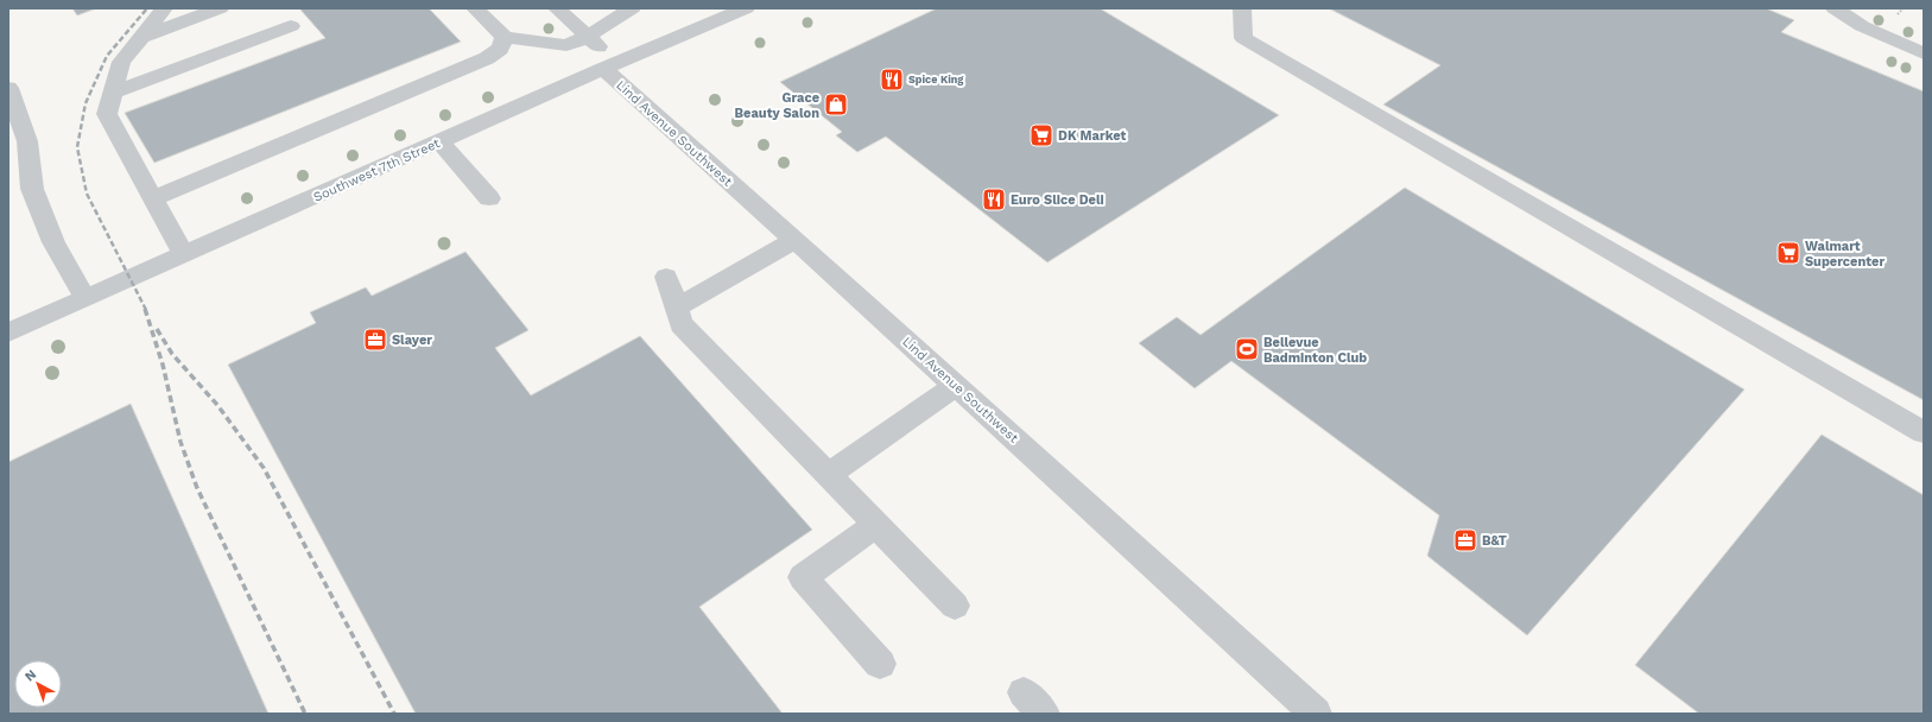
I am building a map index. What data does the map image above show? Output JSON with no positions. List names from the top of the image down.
{
  "streets": {
    "street": ["Lind Avenue Southwest", "Southwest 7th Street"]
  },
  "crossings": [
    ["Lind Avenue Southwest", "Southwest 7th Street"]
  ],
  "places": {
    "restaurant": ["Spice King", "Euro Slice Deli"],
    "shop": ["Grace Beauty Salon"],
    "supermarket": ["DK Market", "Walmart Supercenter"],
    "office": ["Slayer", "B&T"],
    "sports": ["Bellevue Badminton Club"]
  },
  "north": "top left"
}
